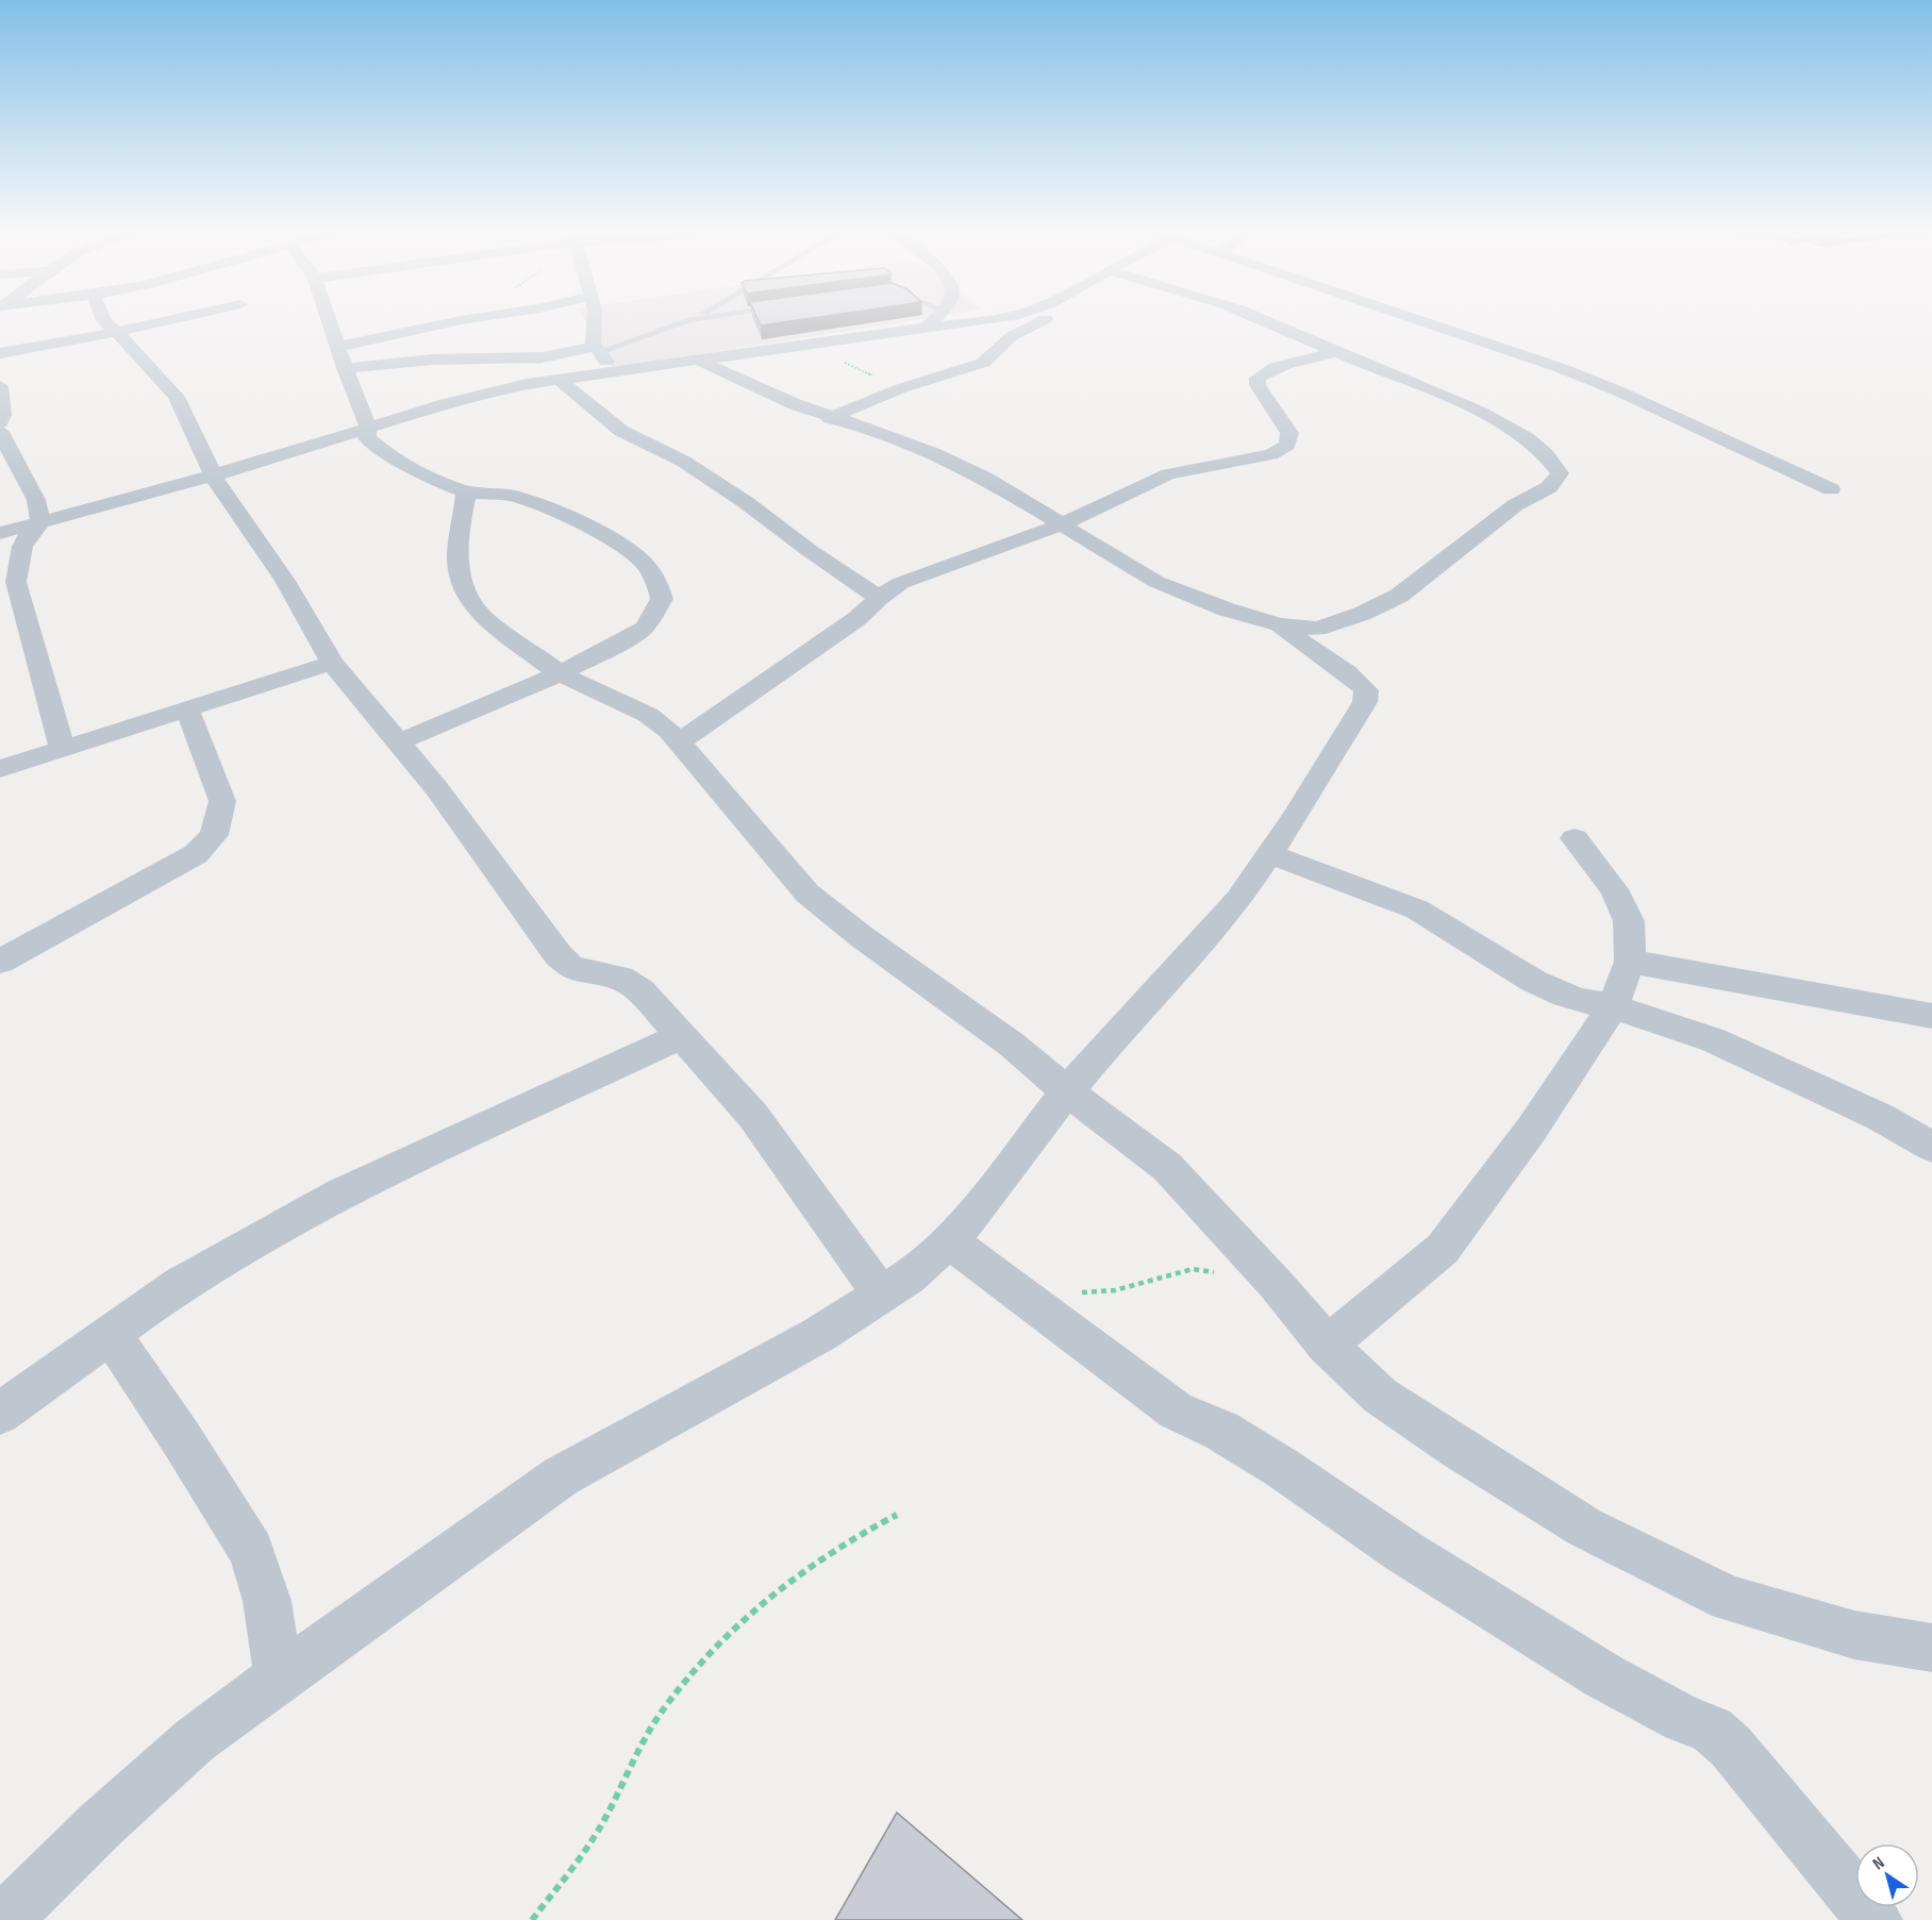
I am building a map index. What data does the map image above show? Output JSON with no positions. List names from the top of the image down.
{
  "north": "top left"
}
